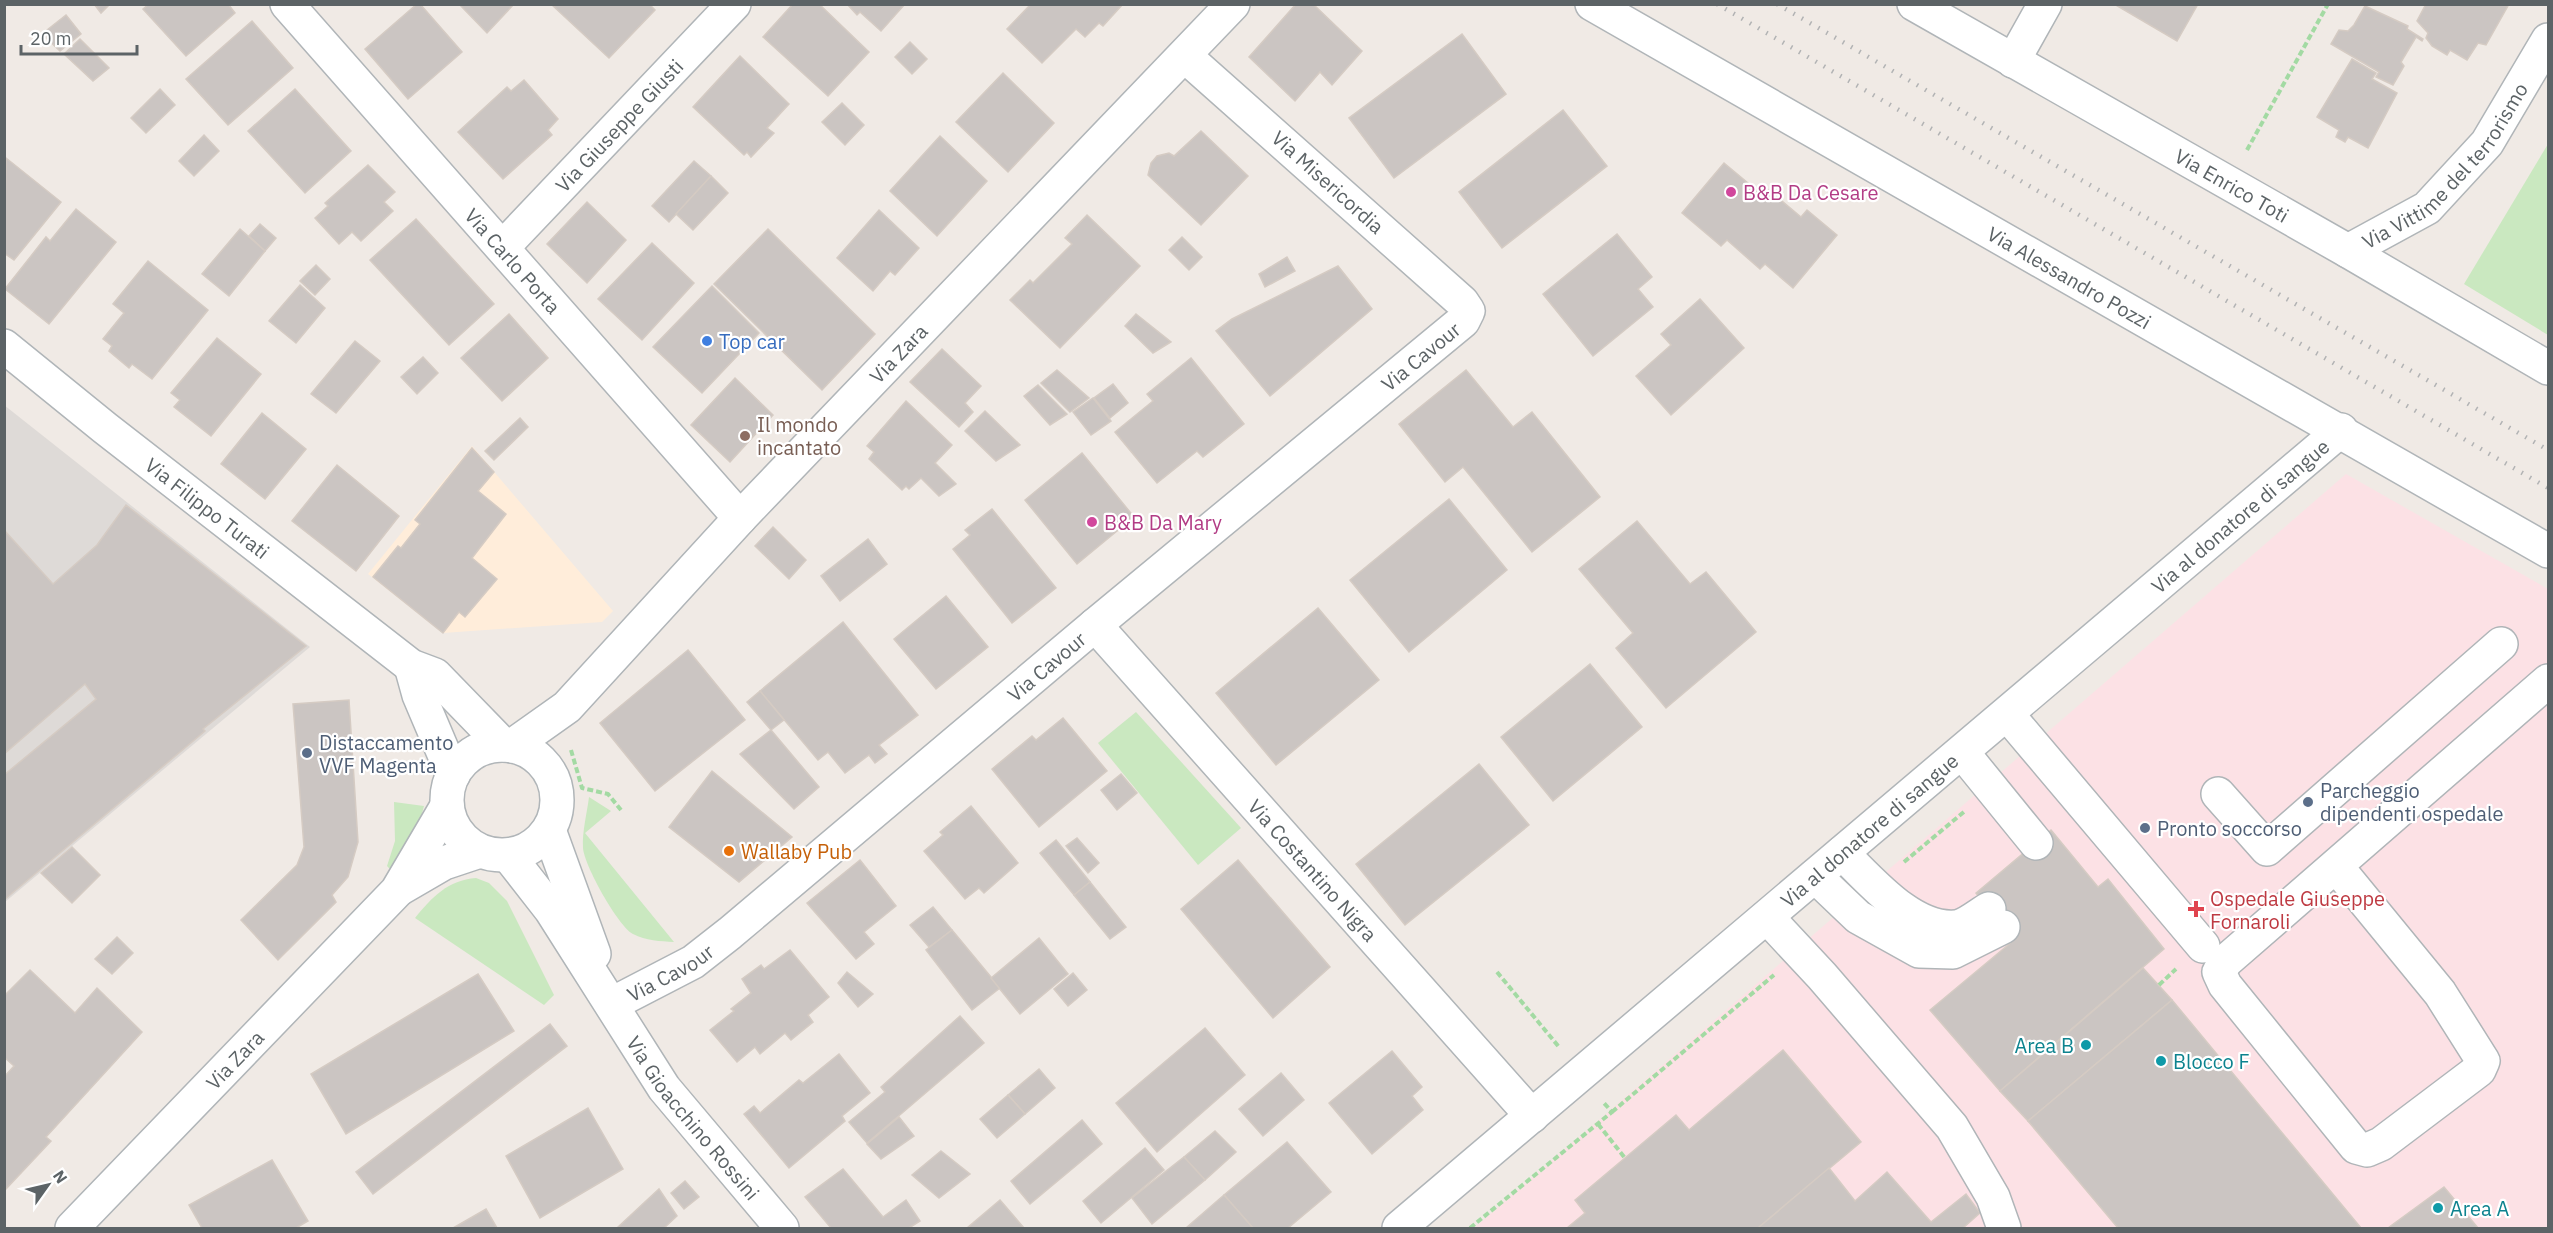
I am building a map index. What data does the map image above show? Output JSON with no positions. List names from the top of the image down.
{
  "streets": {
    "street": [
      "Via Giuseppe Giusti",
      "Via Vittime del terrorismo",
      "Via Misericordia",
      "Via Enrico Toti",
      "Via Carlo Porta",
      "Via Alessandro Pozzi",
      "Via Zara",
      "Via Cavour",
      "Via Filippo Turati",
      "Via al donatore di sangue",
      "Via Costantino Nigra",
      "Via Gioacchino Rossini"
    ]
  },
  "crossings": [
    ["Via Giuseppe Giusti", "Via Carlo Porta"],
    ["Via Vittime del terrorismo", "Via Enrico Toti"],
    ["Via Misericordia", "Via Zara"],
    ["Via Misericordia", "Via Cavour"],
    ["Via Carlo Porta", "Via Zara"],
    ["Via Alessandro Pozzi", "Via al donatore di sangue"],
    ["Via Zara", "Via Filippo Turati"],
    ["Via Zara", "Via Gioacchino Rossini"],
    ["Via Cavour", "Via Costantino Nigra"],
    ["Via Cavour", "Via Gioacchino Rossini"],
    ["Via Filippo Turati", "Via Gioacchino Rossini"],
    ["Via al donatore di sangue", "Via Costantino Nigra"]
  ],
  "places": {
    "other": [
      "B&B Da Cesare",
      "Top car",
      "Il mondo incantato",
      "B&B Da Mary",
      "Distaccamento VVF Magenta",
      "Parcheggio dipendenti ospedale",
      "Pronto soccorso",
      "Wallaby Pub",
      "Area B",
      "Blocco F",
      "Area A"
    ],
    "health": ["Ospedale Giuseppe Fornaroli"]
  },
  "scale_bar": "20 m",
  "north": "top right"
}
